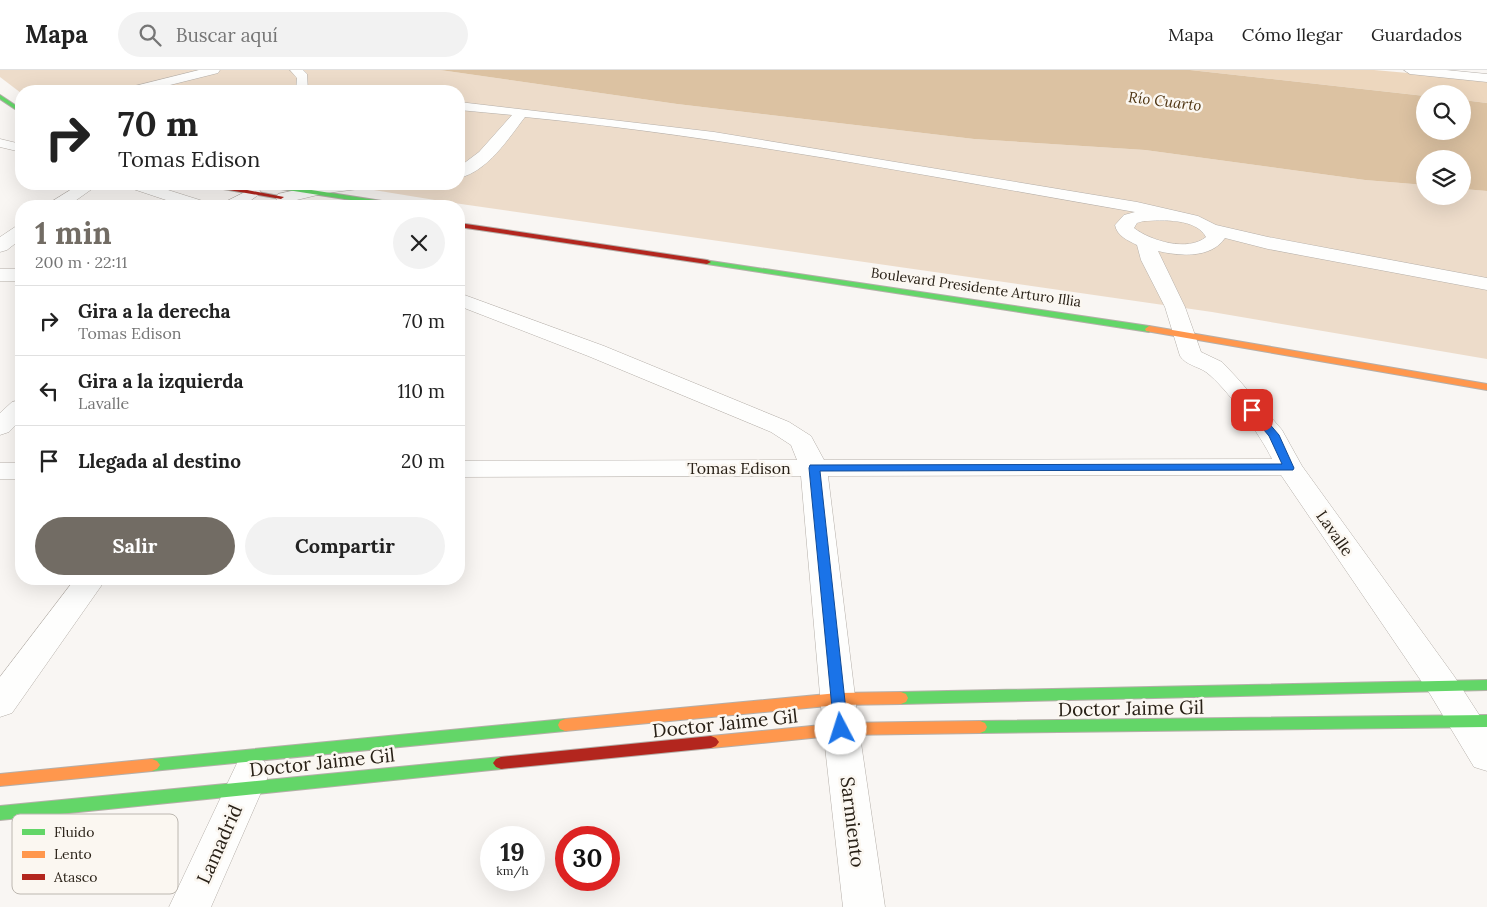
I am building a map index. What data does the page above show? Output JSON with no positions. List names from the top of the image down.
{
  "streets": {
    "main road": ["Boulevard Presidente Arturo Illia", "Doctor Jaime Gil"],
    "street": [
      "Tomas Edison",
      "Lavalle",
      "Sarmiento",
      "Lamadrid"
    ]
  },
  "crossings": [
    ["Boulevard Presidente Arturo Illia", "Lavalle"],
    ["Tomas Edison", "Lavalle"],
    ["Tomas Edison", "Sarmiento"],
    ["Lavalle", "Doctor Jaime Gil"],
    ["Doctor Jaime Gil", "Sarmiento"],
    ["Doctor Jaime Gil", "Lamadrid"]
  ],
  "water": ["Río Cuarto"],
  "legend": ["Fluido", "Lento", "Atasco"],
  "page": {
    "header": "Mapa",
    "search": "Buscar aquí",
    "nav": ["Mapa", "Cómo llegar", "Guardados"],
    "turn": ["70 m", "Tomas Edison"],
    "heading": ["1 min", "200 m · 22:11"],
    "list": [
      {
        "name": "Gira a la derecha",
        "note": "Tomas Edison",
        "value": "70 m"
      },
      {
        "name": "Gira a la izquierda",
        "note": "Lavalle",
        "value": "110 m"
      },
      {
        "name": "Llegada al destino",
        "value": "20 m"
      }
    ],
    "buttons": ["Salir", "Compartir"],
    "speed": "19 km/h",
    "limit": "30"
  }
}
